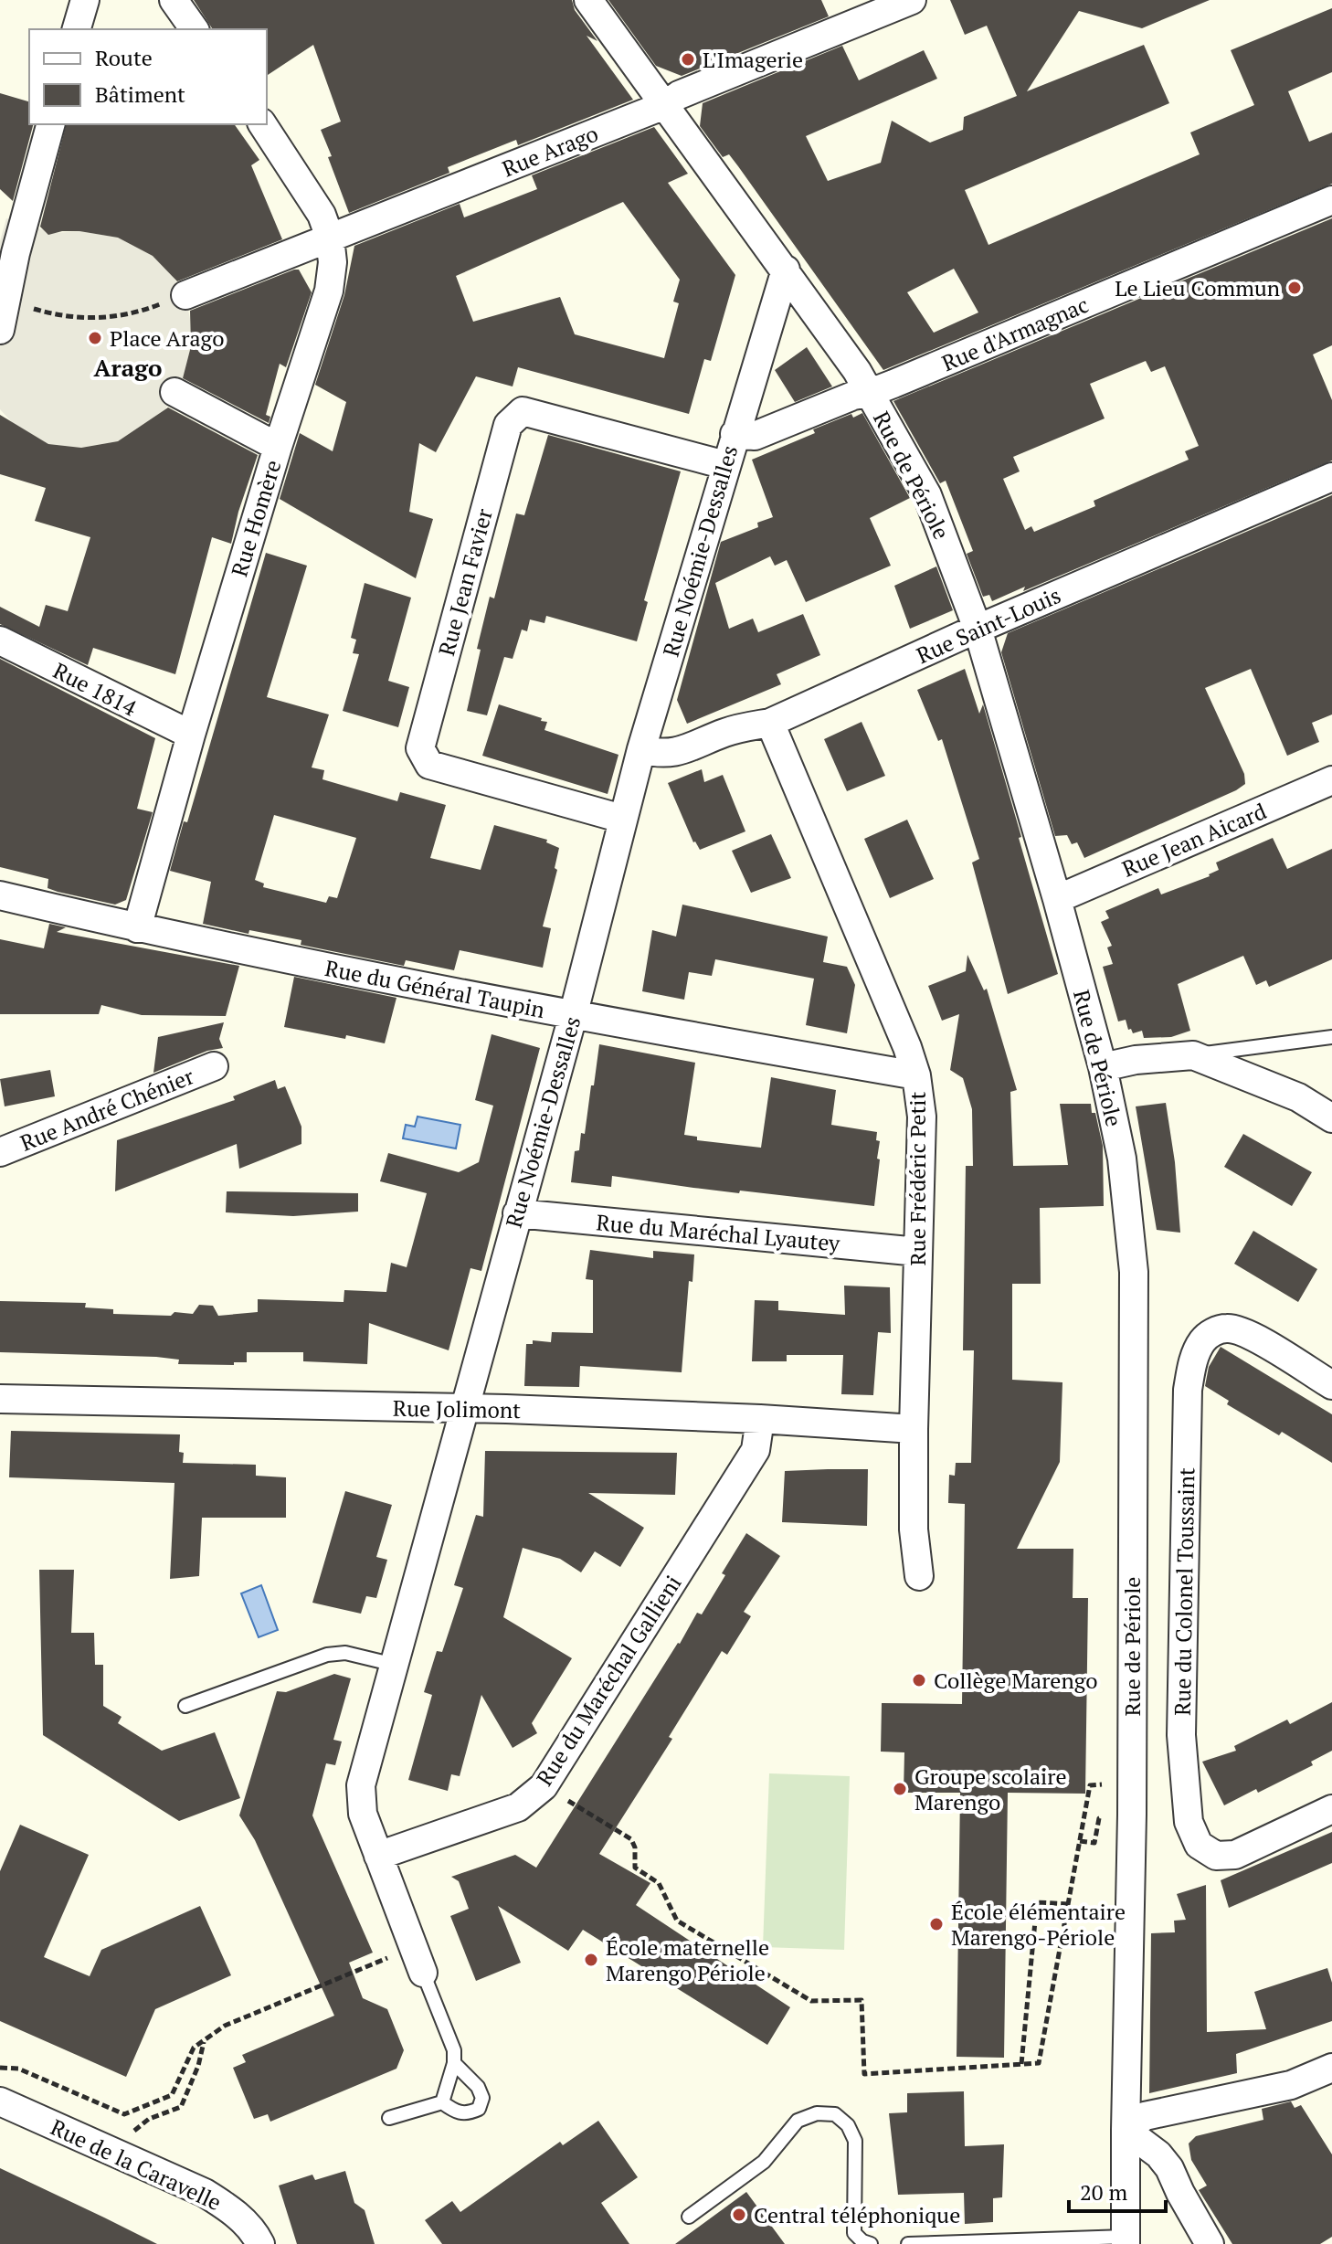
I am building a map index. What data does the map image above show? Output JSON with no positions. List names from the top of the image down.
{
  "streets": {
    "street": [
      "Rue Arago",
      "Rue d'Armagnac",
      "Rue de Périole",
      "Rue Homère",
      "Rue Noémie-Dessalles",
      "Rue Jean Favier",
      "Rue Saint-Louis",
      "Rue 1814",
      "Rue Jean Aicard",
      "Rue du Général Taupin",
      "Rue André Chénier",
      "Rue Frédéric Petit",
      "Rue du Maréchal Lyautey",
      "Rue Jolimont",
      "Rue du Colonel Toussaint",
      "Rue du Maréchal Gallieni",
      "Rue de la Caravelle"
    ]
  },
  "crossings": [
    ["Rue Arago", "Rue de Périole"],
    ["Rue Arago", "Rue Homère"],
    ["Rue d'Armagnac", "Rue de Périole"],
    ["Rue d'Armagnac", "Rue Noémie-Dessalles"],
    ["Rue de Périole", "Rue Noémie-Dessalles"],
    ["Rue de Périole", "Rue Saint-Louis"],
    ["Rue de Périole", "Rue Jean Aicard"],
    ["Rue Homère", "Rue 1814"],
    ["Rue Homère", "Rue du Général Taupin"],
    ["Rue Noémie-Dessalles", "Rue Jean Favier"],
    ["Rue Noémie-Dessalles", "Rue Saint-Louis"],
    ["Rue Noémie-Dessalles", "Rue du Général Taupin"],
    ["Rue Noémie-Dessalles", "Rue du Maréchal Lyautey"],
    ["Rue Noémie-Dessalles", "Rue Jolimont"],
    ["Rue Noémie-Dessalles", "Rue du Maréchal Gallieni"],
    ["Rue Saint-Louis", "Rue Frédéric Petit"],
    ["Rue du Général Taupin", "Rue Frédéric Petit"],
    ["Rue Frédéric Petit", "Rue du Maréchal Lyautey"],
    ["Rue Frédéric Petit", "Rue Jolimont"],
    ["Rue Jolimont", "Rue du Maréchal Gallieni"]
  ],
  "districts": ["Arago"],
  "places": [
    "L'Imagerie",
    "Le Lieu Commun",
    "Place Arago",
    "Collège Marengo",
    "Groupe scolaire Marengo",
    "École élémentaire Marengo-Périole",
    "École maternelle Marengo Périole",
    "Central téléphonique"
  ],
  "legend": ["Route", "Bâtiment"],
  "scale_bar": "20 m"
}
